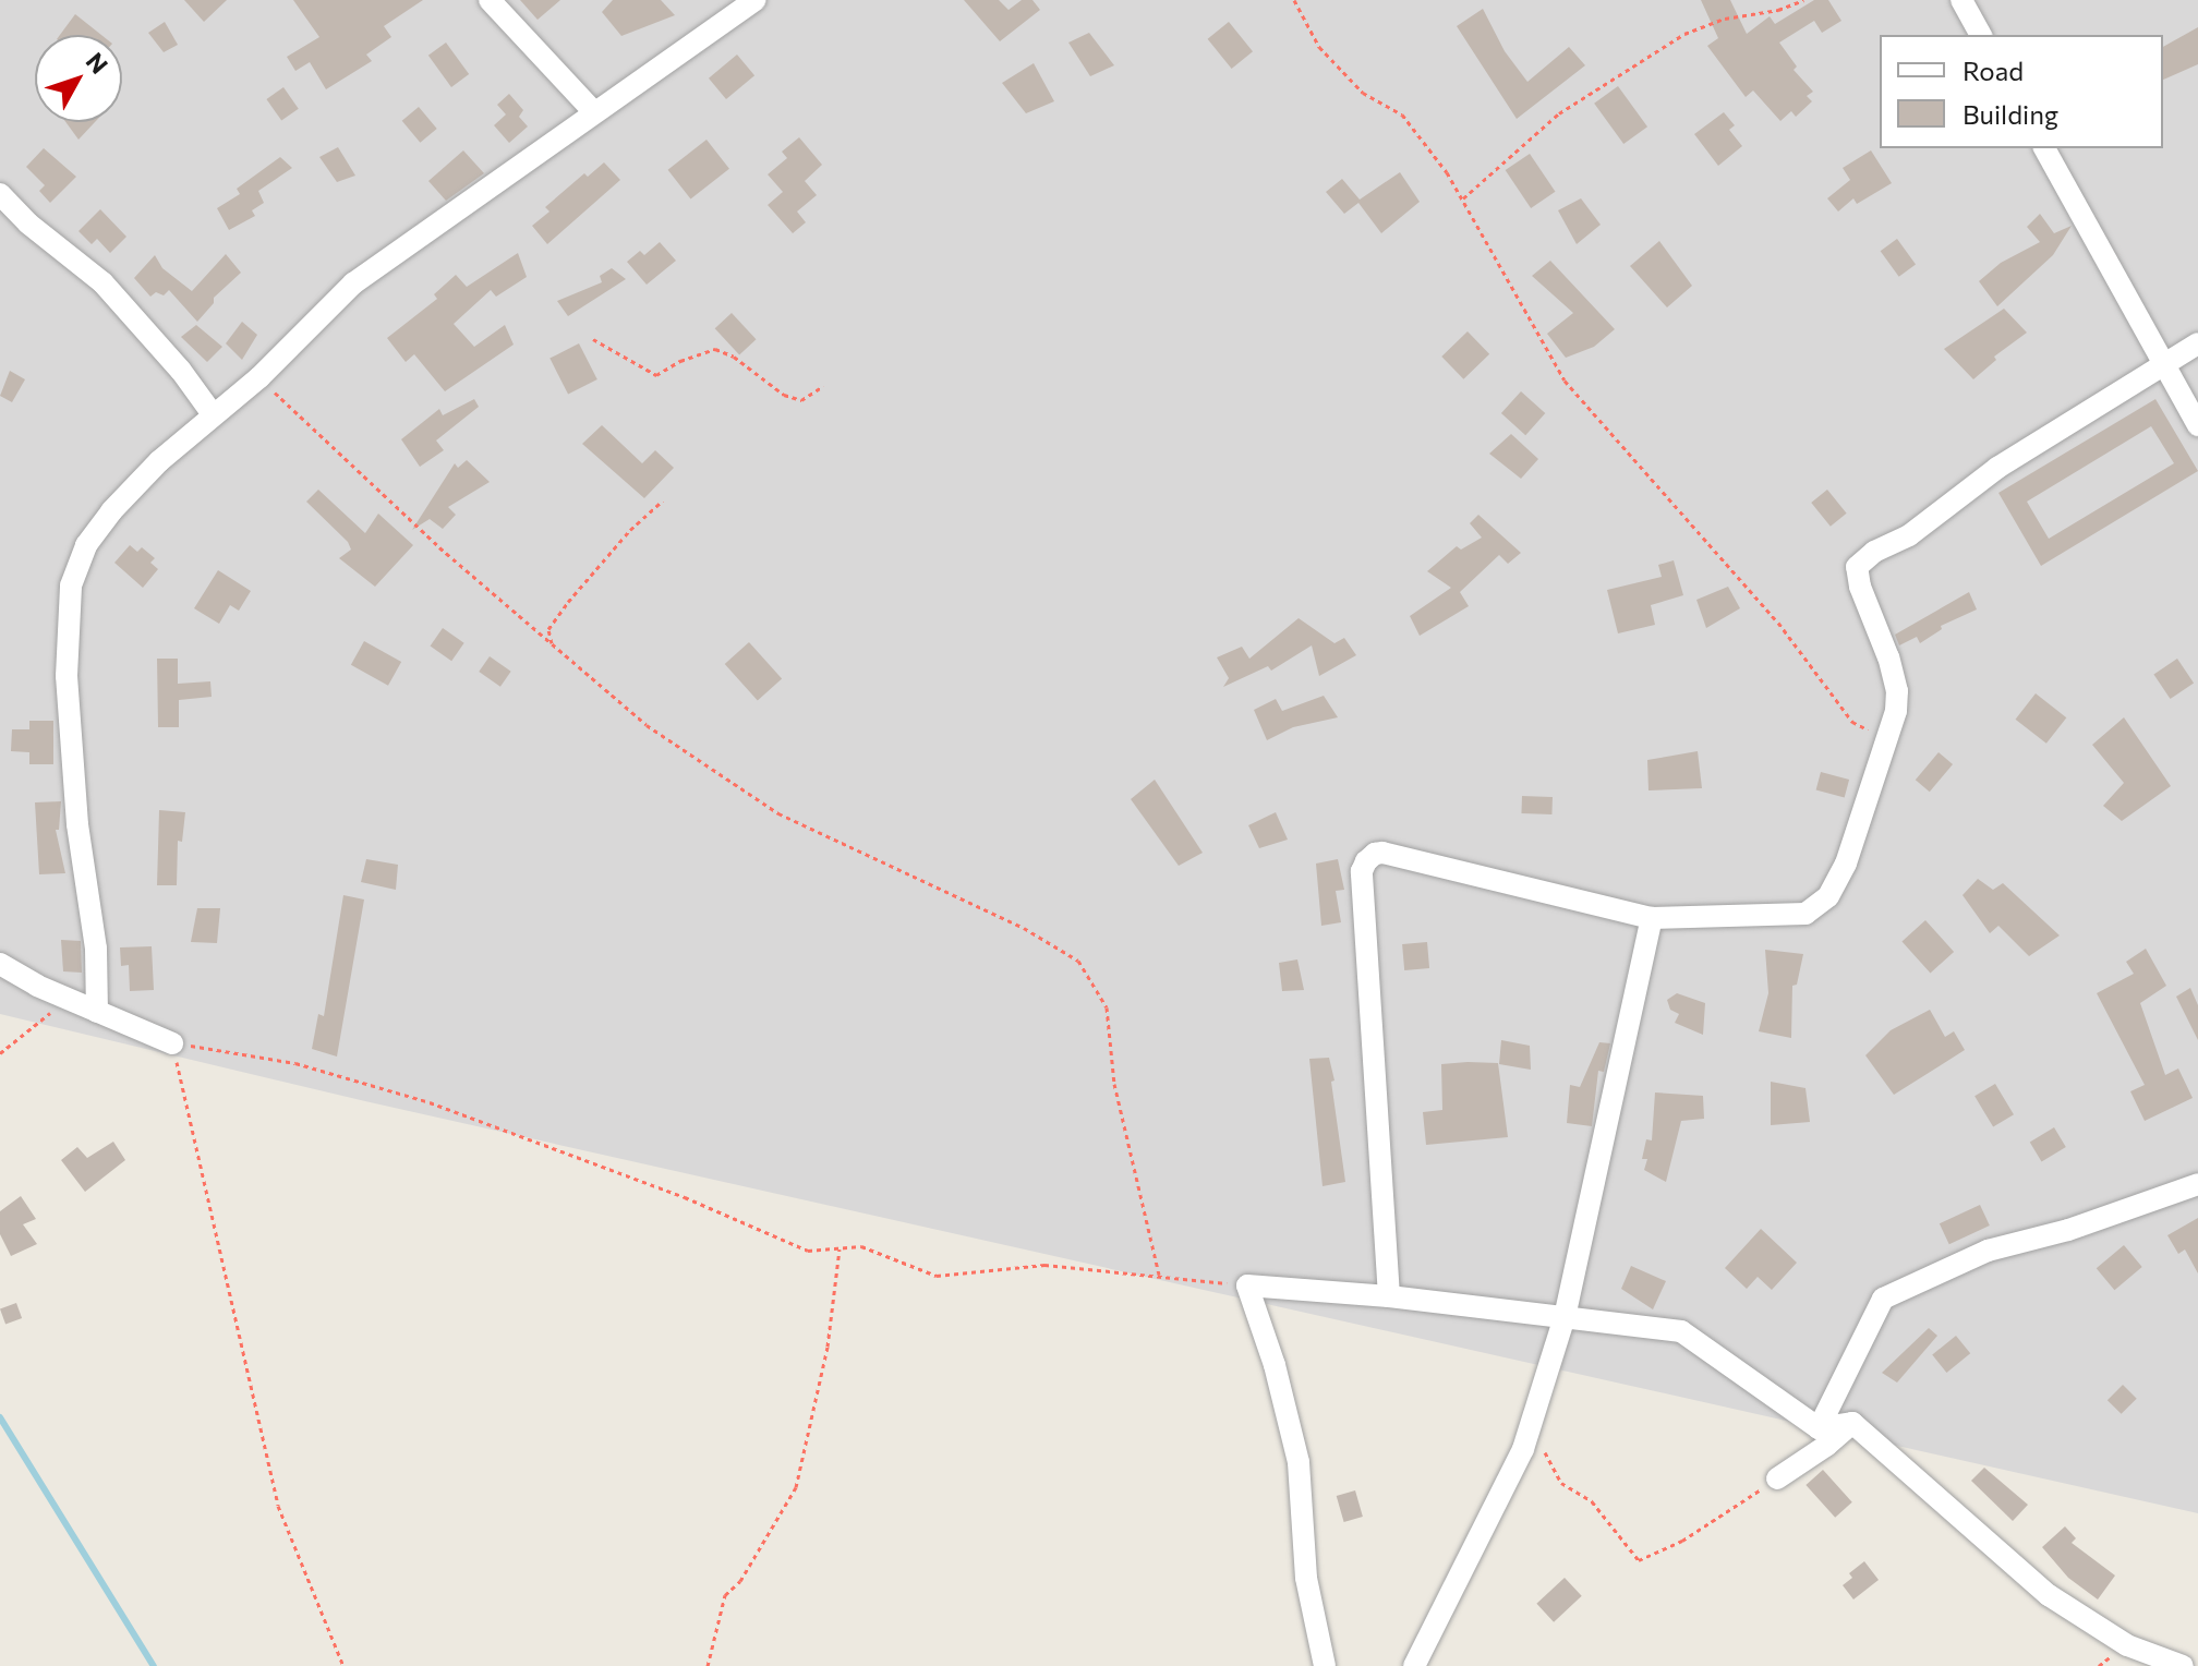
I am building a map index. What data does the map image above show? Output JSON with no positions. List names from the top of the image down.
{
  "legend": ["Road", "Building"],
  "north": "top right"
}
